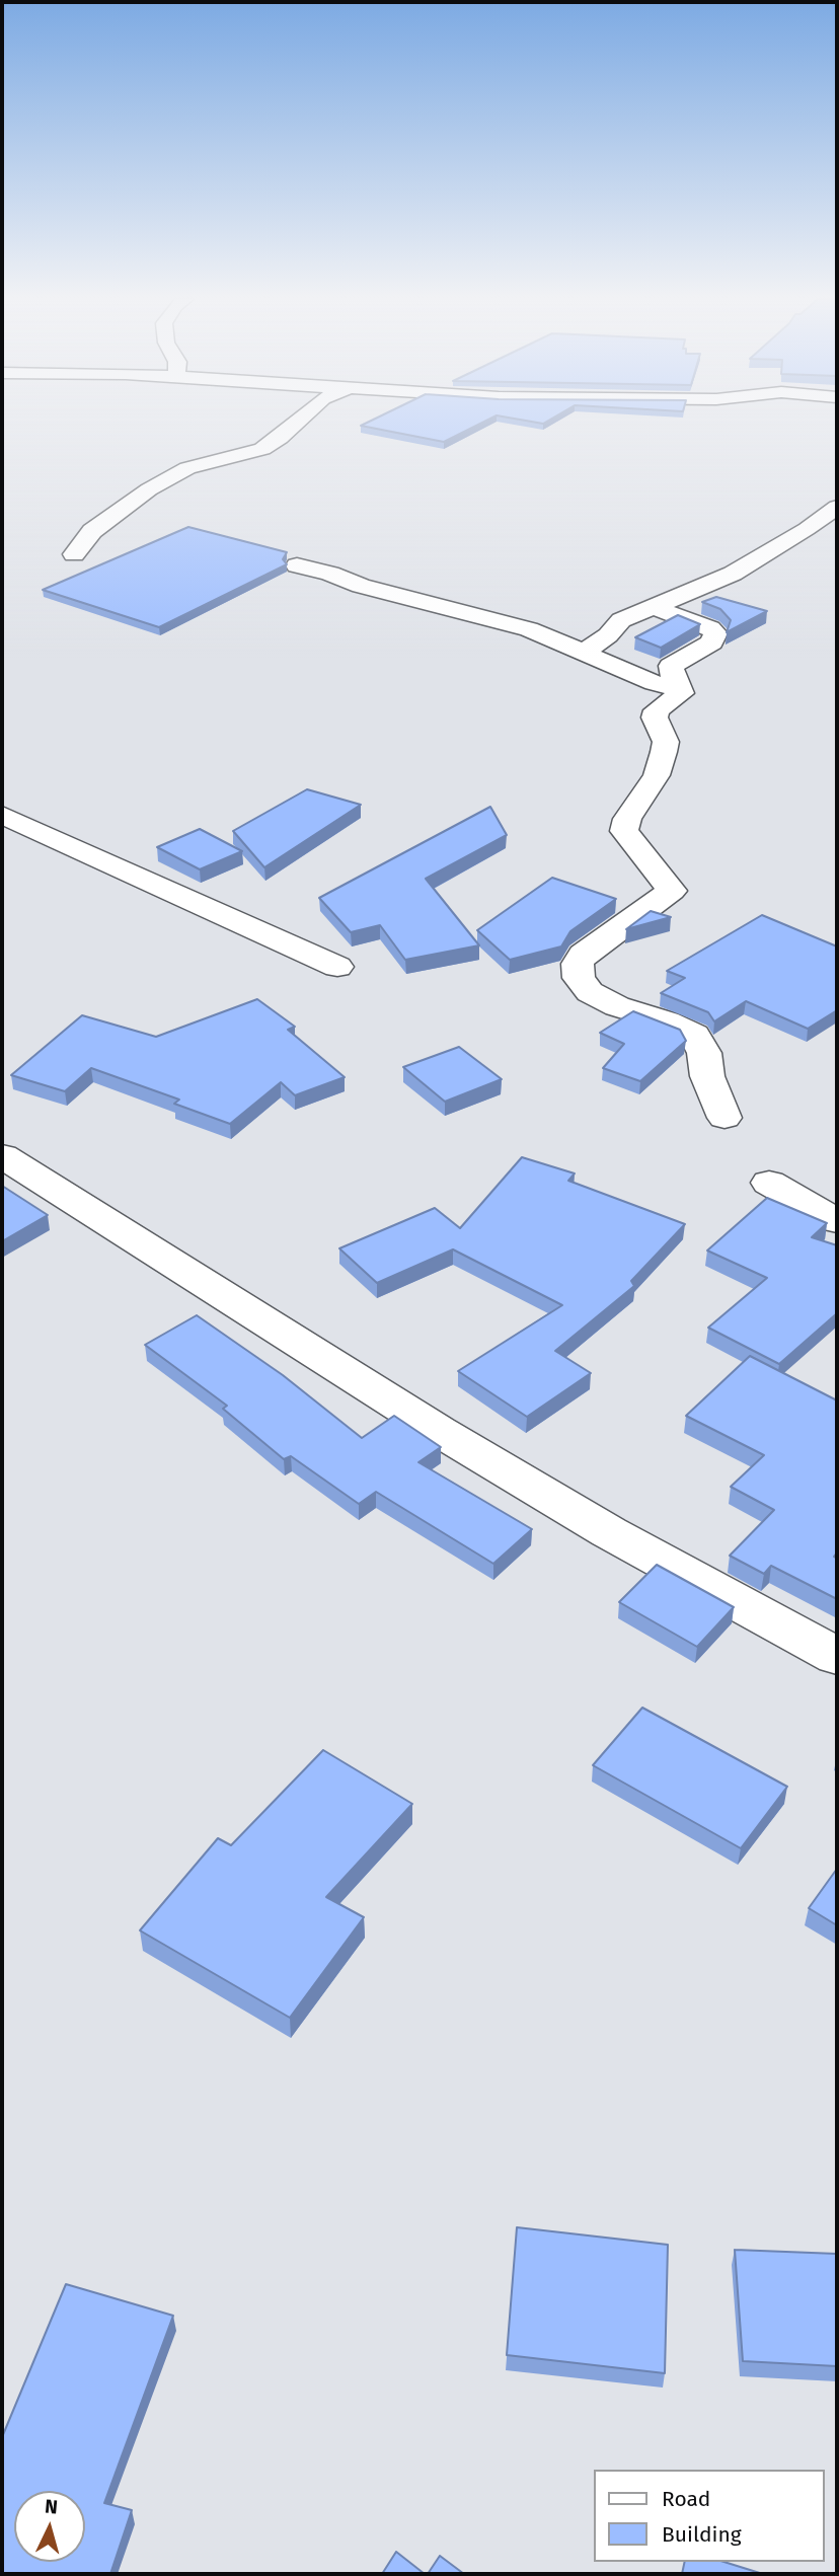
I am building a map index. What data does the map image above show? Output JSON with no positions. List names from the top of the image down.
{
  "legend": ["Road", "Building"],
  "north": "top"
}
